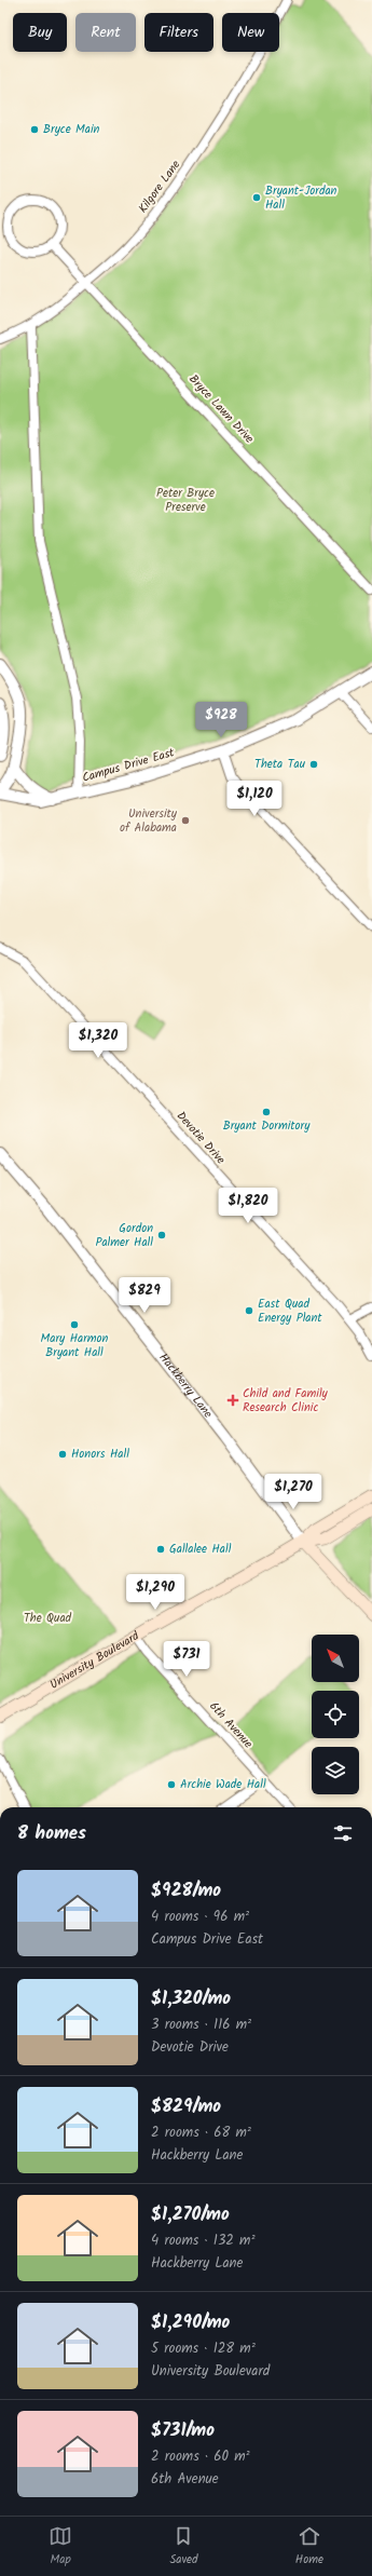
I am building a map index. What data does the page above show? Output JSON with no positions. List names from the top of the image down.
{
  "streets": {
    "main road": ["Hackberry Lane", "University Boulevard"],
    "street": [
      "Kilgore Lane",
      "Bryce Lawn Drive",
      "Campus Drive East",
      "Devotie Drive",
      "6th Avenue"
    ]
  },
  "crossings": [
    ["Kilgore Lane", "Bryce Lawn Drive"],
    ["Hackberry Lane", "University Boulevard"],
    ["University Boulevard", "6th Avenue"]
  ],
  "parks": ["Peter Bryce Preserve", "The Quad"],
  "places": {
    "other": [
      "Bryce Main",
      "Bryant-Jordan Hall",
      "Theta Tau",
      "University of Alabama",
      "Bryant Dormitory",
      "Gordon Palmer Hall",
      "East Quad Energy Plant",
      "Mary Harmon Bryant Hall",
      "Honors Hall",
      "Gallalee Hall",
      "Archie Wade Hall"
    ],
    "health": ["Child and Family Research Clinic"]
  },
  "north": "top left",
  "page": {
    "chip": [
      "Buy",
      "Rent",
      "Filters",
      "New"
    ],
    "price": [
      "$928",
      "$1,120",
      "$1,320",
      "$1,820",
      "$829",
      "$1,270",
      "$1,290",
      "$731"
    ],
    "heading": "8 homes",
    "list": [
      {
        "name": "$928/mo",
        "note": "4 rooms · 96 m² · Campus Drive East"
      },
      {
        "name": "$1,320/mo",
        "note": "3 rooms · 116 m² · Devotie Drive"
      },
      {
        "name": "$829/mo",
        "note": "2 rooms · 68 m² · Hackberry Lane"
      },
      {
        "name": "$1,270/mo",
        "note": "4 rooms · 132 m² · Hackberry Lane"
      },
      {
        "name": "$1,290/mo",
        "note": "5 rooms · 128 m² · University Boulevard"
      },
      {
        "name": "$731/mo",
        "note": "2 rooms · 60 m² · 6th Avenue"
      }
    ],
    "tabs": ["Map", "Saved", "Home"]
  }
}
